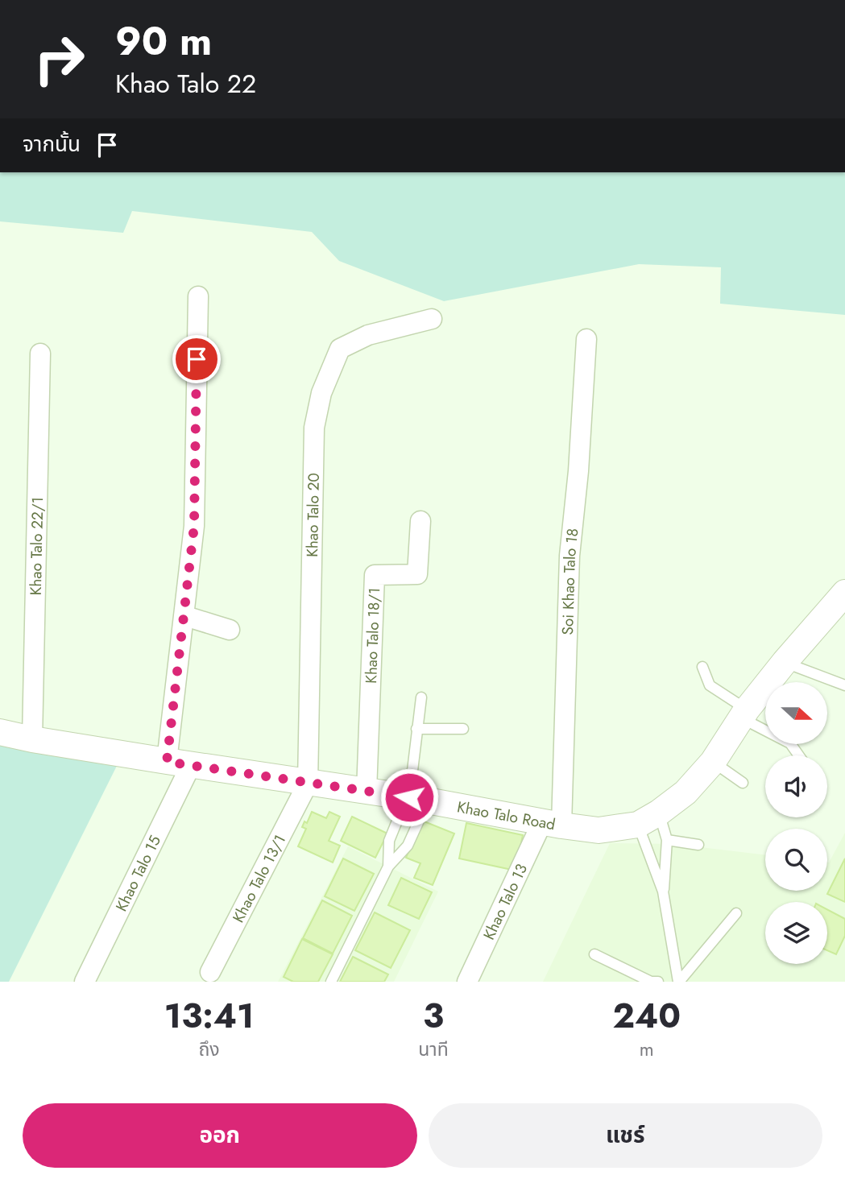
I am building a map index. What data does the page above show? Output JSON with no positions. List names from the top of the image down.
{
  "streets": {
    "street": [
      "Khao Talo 20",
      "Khao Talo 22/1",
      "Soi Khao Talo 18",
      "Khao Talo 18/1",
      "Khao Talo Road",
      "Khao Talo 15",
      "Khao Talo 13/1",
      "Khao Talo 13"
    ]
  },
  "crossings": [
    ["Khao Talo 20", "Khao Talo Road"],
    ["Khao Talo 20", "Khao Talo 13/1"],
    ["Khao Talo 22/1", "Khao Talo Road"],
    ["Soi Khao Talo 18", "Khao Talo Road"],
    ["Soi Khao Talo 18", "Khao Talo 13"],
    ["Khao Talo 18/1", "Khao Talo Road"],
    ["Khao Talo Road", "Khao Talo 15"],
    ["Khao Talo Road", "Khao Talo 13/1"],
    ["Khao Talo Road", "Khao Talo 13"]
  ],
  "north": "right",
  "page": {
    "turn": ["90 m", "Khao Talo 22"],
    "then": "จากนั้น",
    "eta": [
      "13:41",
      "ถึง",
      "3",
      "นาที",
      "240",
      "m"
    ],
    "buttons": ["ออก", "แชร์"]
  }
}
